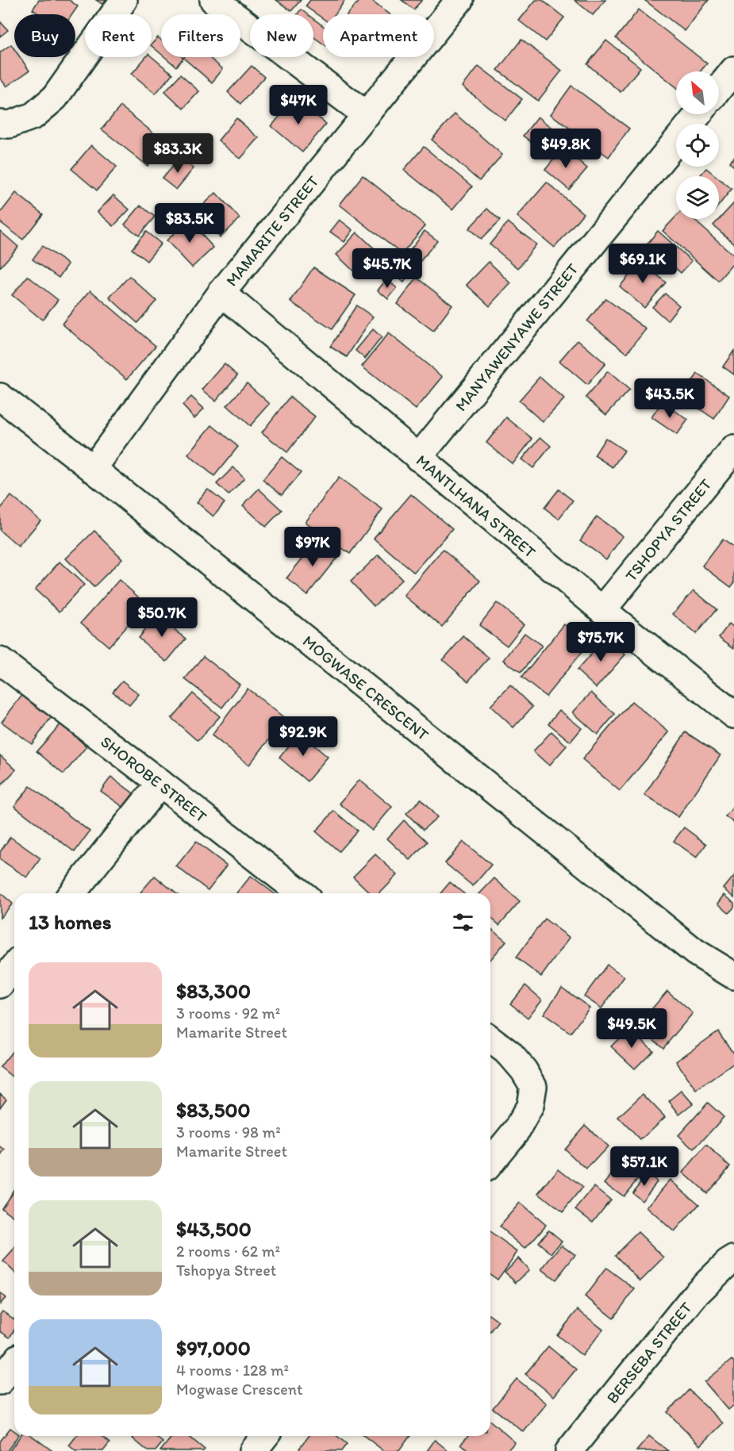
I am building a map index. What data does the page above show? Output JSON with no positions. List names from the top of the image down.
{
  "streets": {
    "street": [
      "MAMARITE STREET",
      "MANYAWENYAWE STREET",
      "MANTLHANA STREET",
      "TSHOPYA STREET",
      "MOGWASE CRESCENT",
      "SHOROBE STREET",
      "BERSEBA STREET"
    ]
  },
  "crossings": [
    ["MAMARITE STREET", "MANTLHANA STREET"],
    ["MAMARITE STREET", "MOGWASE CRESCENT"],
    ["MANYAWENYAWE STREET", "MANTLHANA STREET"],
    ["MANTLHANA STREET", "TSHOPYA STREET"]
  ],
  "north": "top left",
  "page": {
    "chip": [
      "Buy",
      "Rent",
      "Filters",
      "New",
      "Apartment"
    ],
    "price": [
      "$47K",
      "$49.8K",
      "$83.3K",
      "$83.5K",
      "$69.1K",
      "$45.7K",
      "$43.5K",
      "$97K",
      "$50.7K",
      "$75.7K",
      "$92.9K",
      "$49.5K",
      "$57.1K"
    ],
    "heading": "13 homes",
    "list": [
      {
        "name": "$83,300",
        "note": "3 rooms · 92 m² · Mamarite Street"
      },
      {
        "name": "$83,500",
        "note": "3 rooms · 98 m² · Mamarite Street"
      },
      {
        "name": "$43,500",
        "note": "2 rooms · 62 m² · Tshopya Street"
      },
      {
        "name": "$97,000",
        "note": "4 rooms · 128 m² · Mogwase Crescent"
      }
    ]
  }
}
